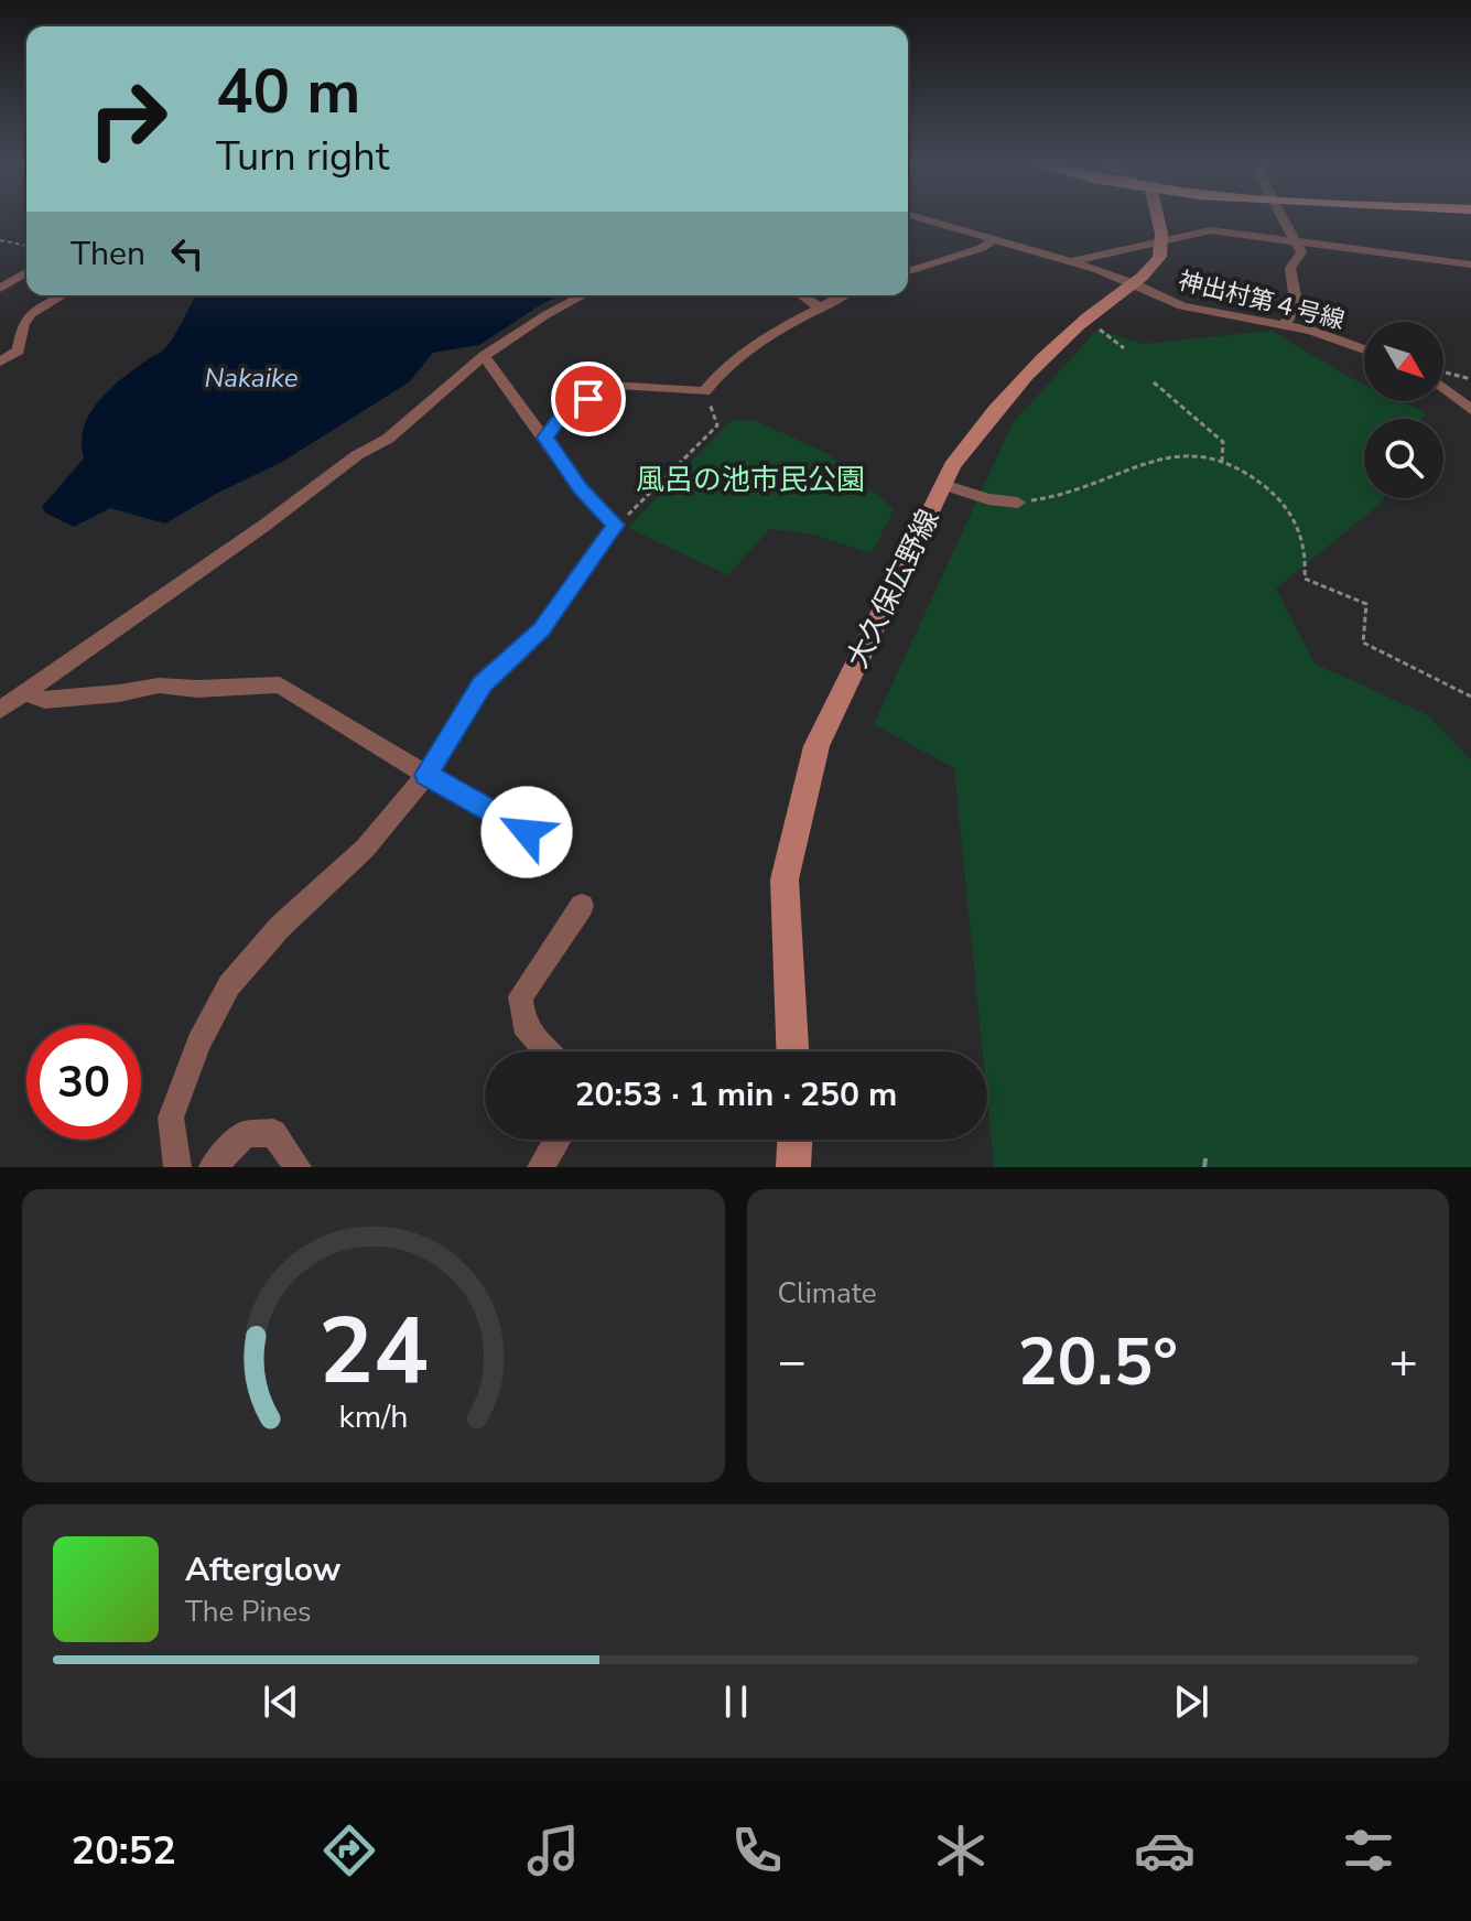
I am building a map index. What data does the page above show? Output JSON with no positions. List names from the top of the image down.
{
  "streets": {
    "street": ["神出村第４号線", "大久保広野線"]
  },
  "crossings": [
    ["神出村第４号線", "大久保広野線"]
  ],
  "water": ["Nakaike"],
  "parks": ["風呂の池市民公園"],
  "north": "bottom right",
  "page": {
    "turn": ["40 m", "Turn right"],
    "then": "Then",
    "limit": "30",
    "trip": "20:53 · 1 min · 250 m",
    "tile": "Climate",
    "heat": ["−", "20.5°", "+"],
    "song": ["Afterglow", "The Pines"],
    "tabs": "20:52",
    "gauge": ["24", "km/h"]
  }
}
